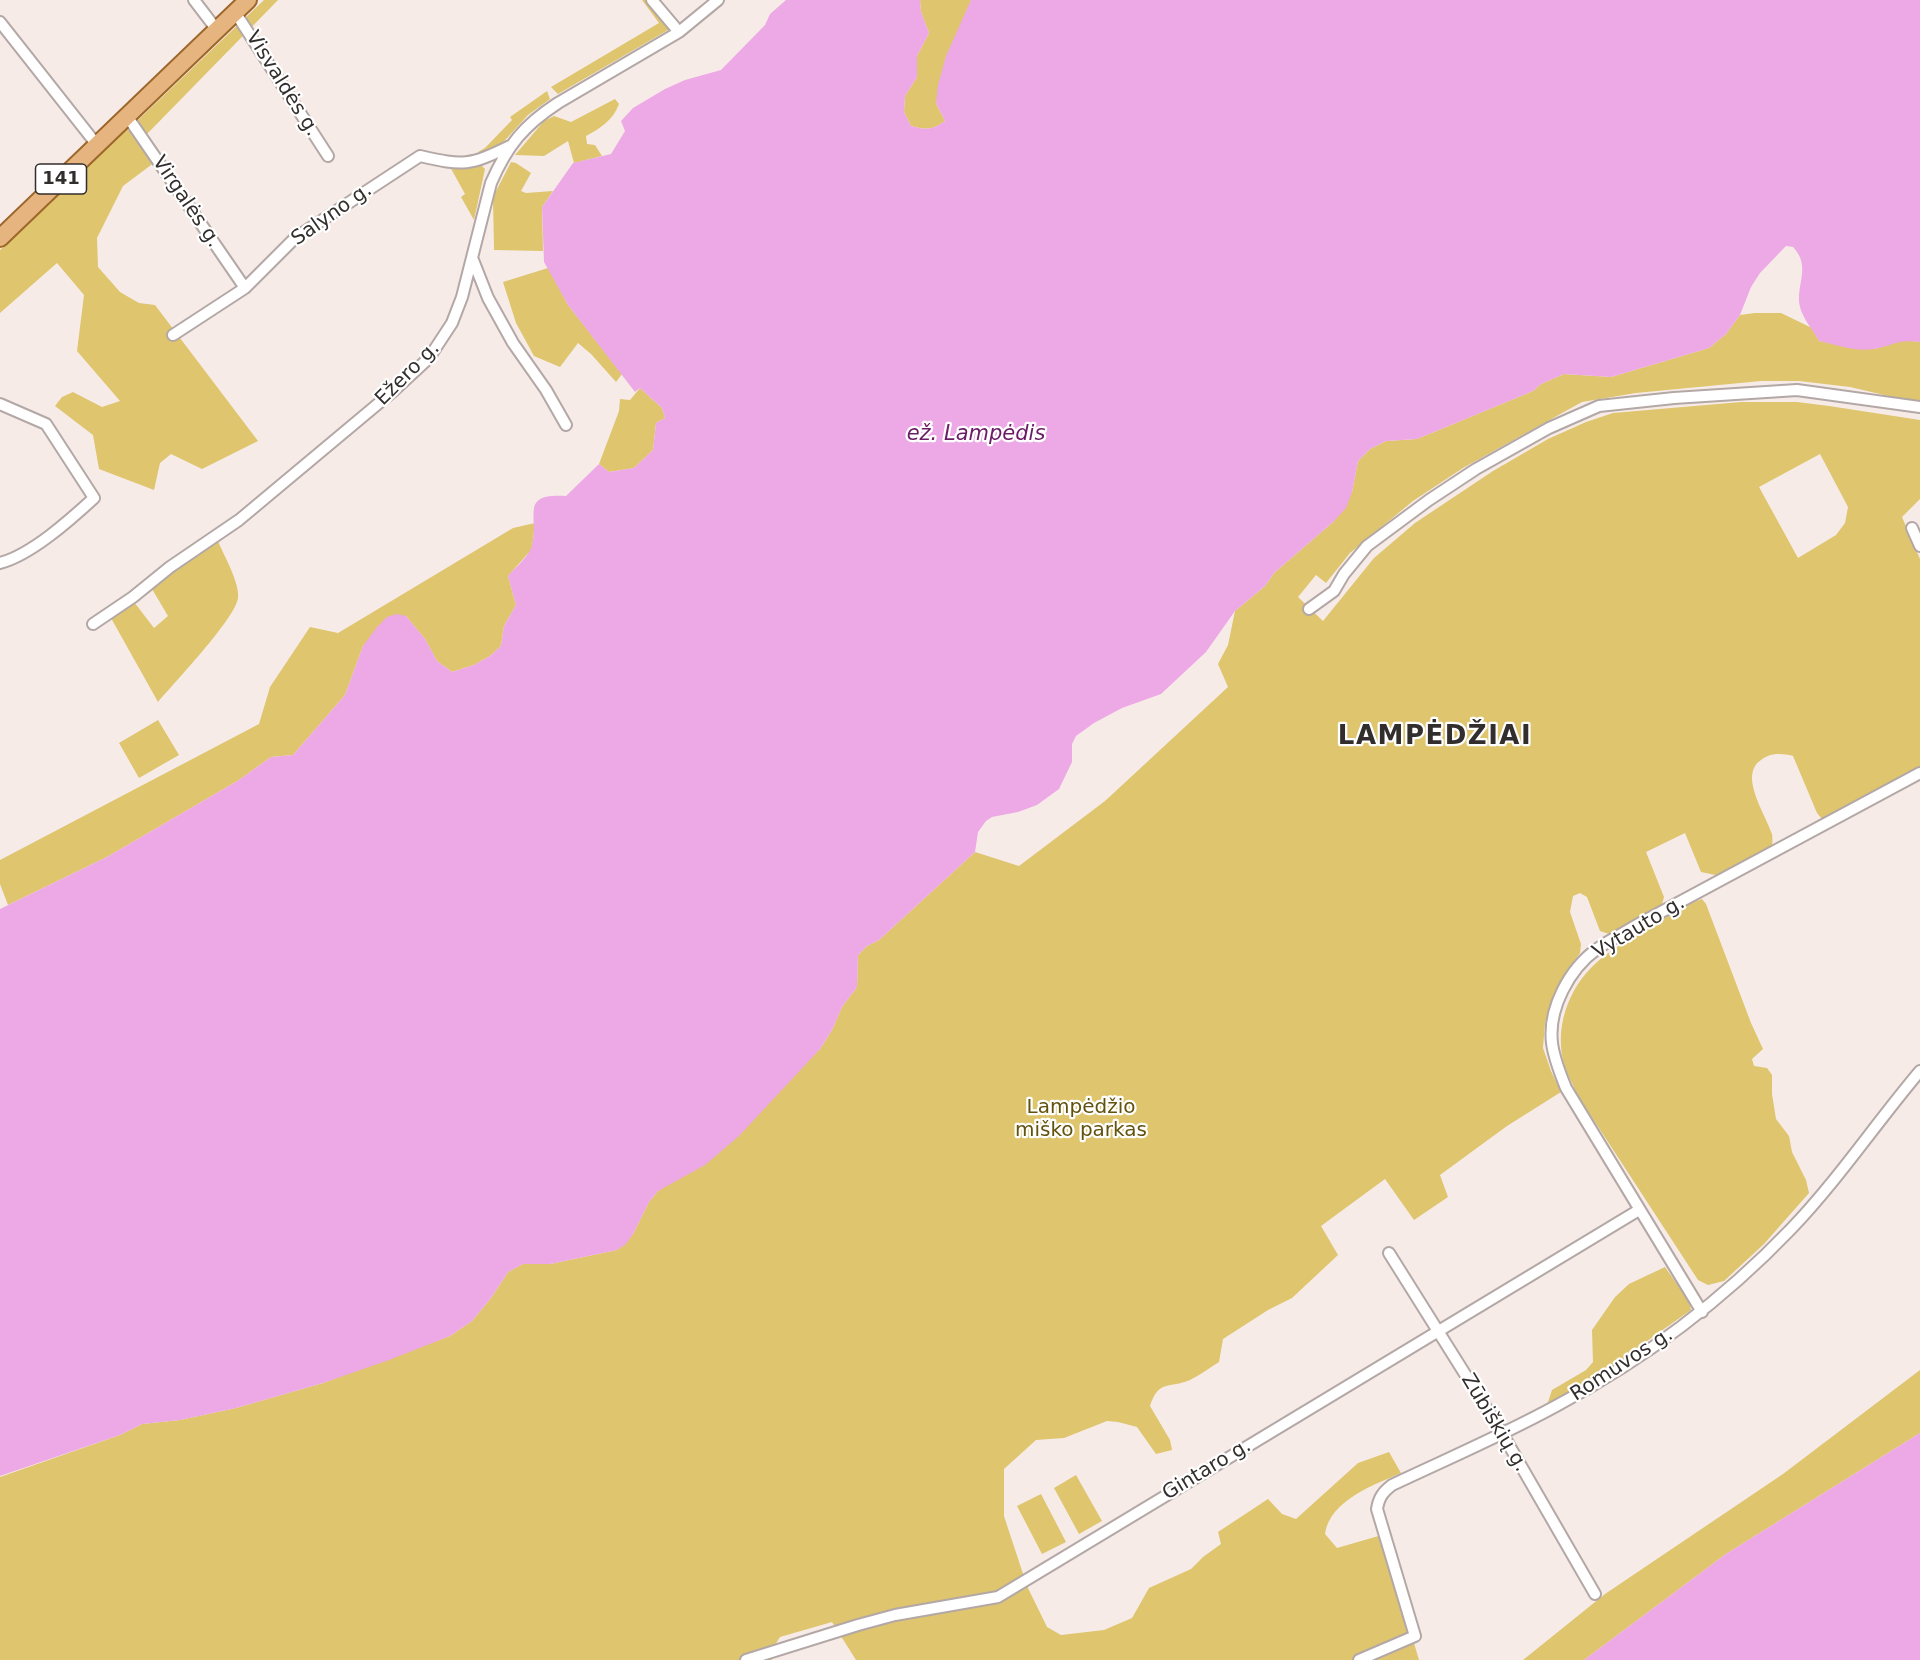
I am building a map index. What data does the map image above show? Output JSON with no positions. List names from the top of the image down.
{
  "streets": {
    "main road": ["141"],
    "street": [
      "Visvaldės g.",
      "Virgalės g.",
      "Salyno g.",
      "Ežero g.",
      "Vytauto g.",
      "Romuvos g.",
      "Zūbiškių g.",
      "Gintaro g."
    ]
  },
  "crossings": [
    ["Visvaldės g.", "141"],
    ["141", "Virgalės g."],
    ["Virgalės g.", "Salyno g."],
    ["Salyno g.", "Ežero g."],
    ["Vytauto g.", "Romuvos g."],
    ["Vytauto g.", "Gintaro g."],
    ["Romuvos g.", "Zūbiškių g."],
    ["Zūbiškių g.", "Gintaro g."]
  ],
  "districts": ["LAMPĖDŽIAI"],
  "water": ["ež. Lampėdis"],
  "parks": ["Lampėdžio miško parkas"]
}
